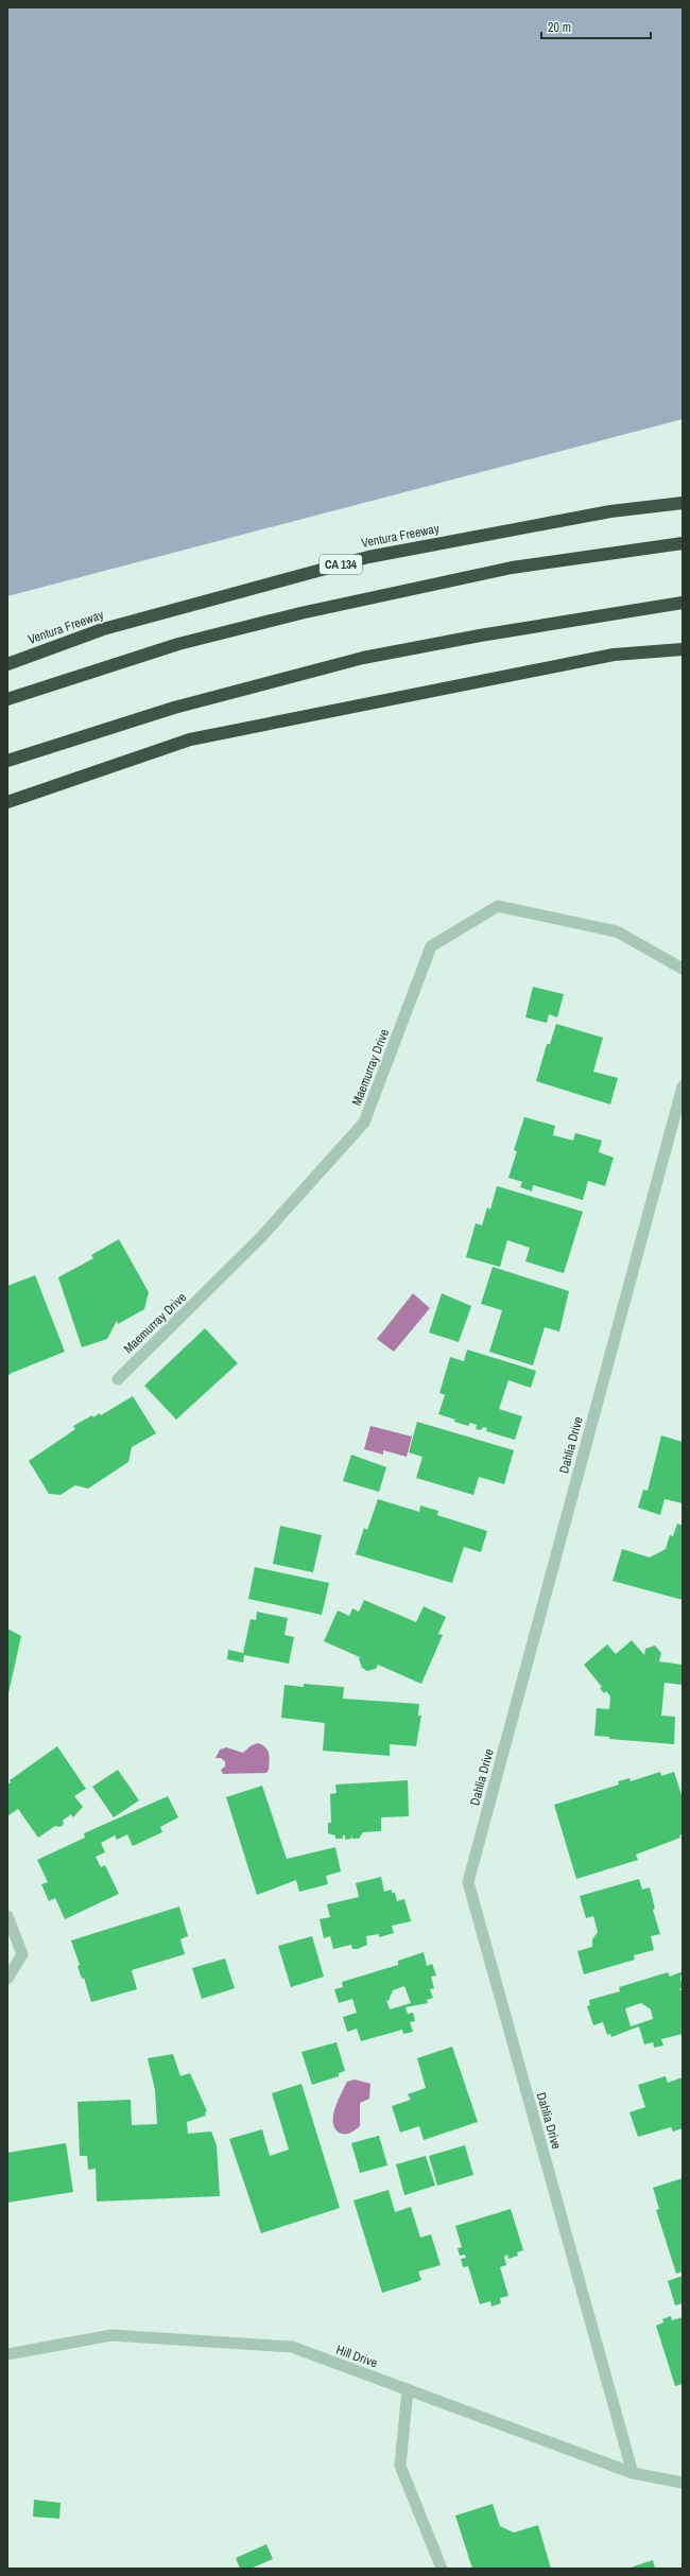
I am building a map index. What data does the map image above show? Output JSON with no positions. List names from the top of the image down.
{
  "streets": {
    "highway": ["Ventura Freeway", "CA 134"],
    "street": ["Maemurray Drive", "Dahlia Drive", "Hill Drive"]
  },
  "crossings": [
    ["Dahlia Drive", "Hill Drive"]
  ],
  "scale_bar": "20 m"
}
